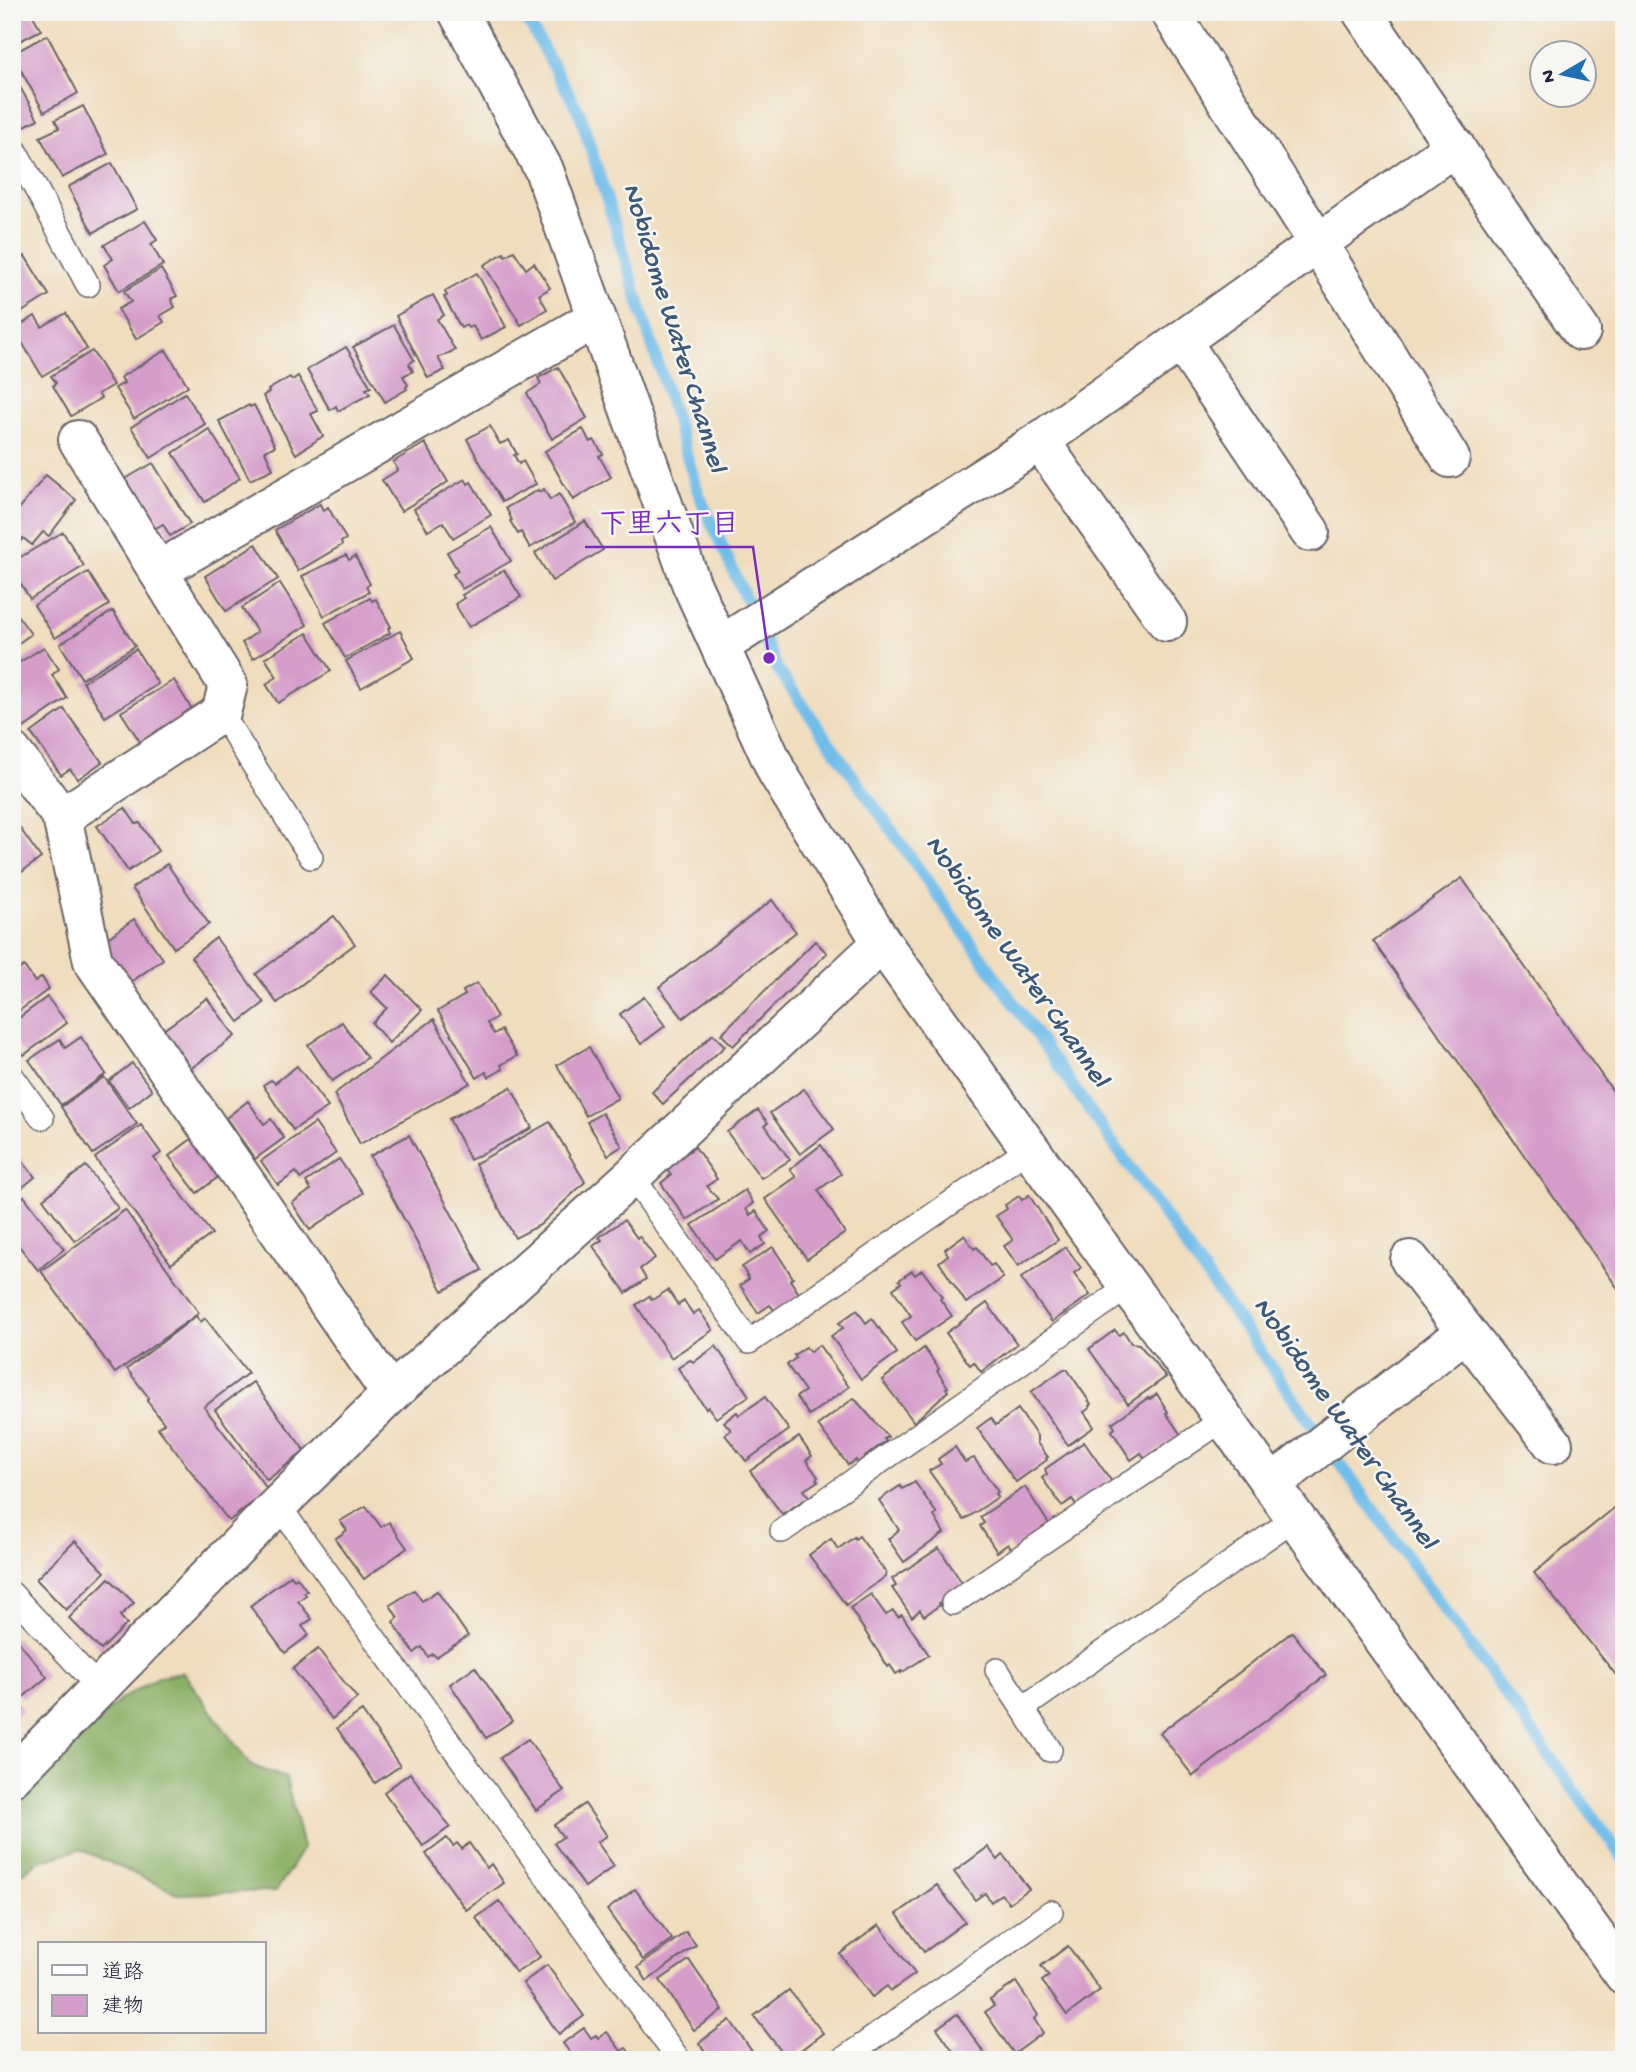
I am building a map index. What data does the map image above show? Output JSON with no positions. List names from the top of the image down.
{
  "water": ["Nobidome Water Channel"],
  "places": ["下里六丁目"],
  "legend": ["道路", "建物"],
  "north": "left"
}
